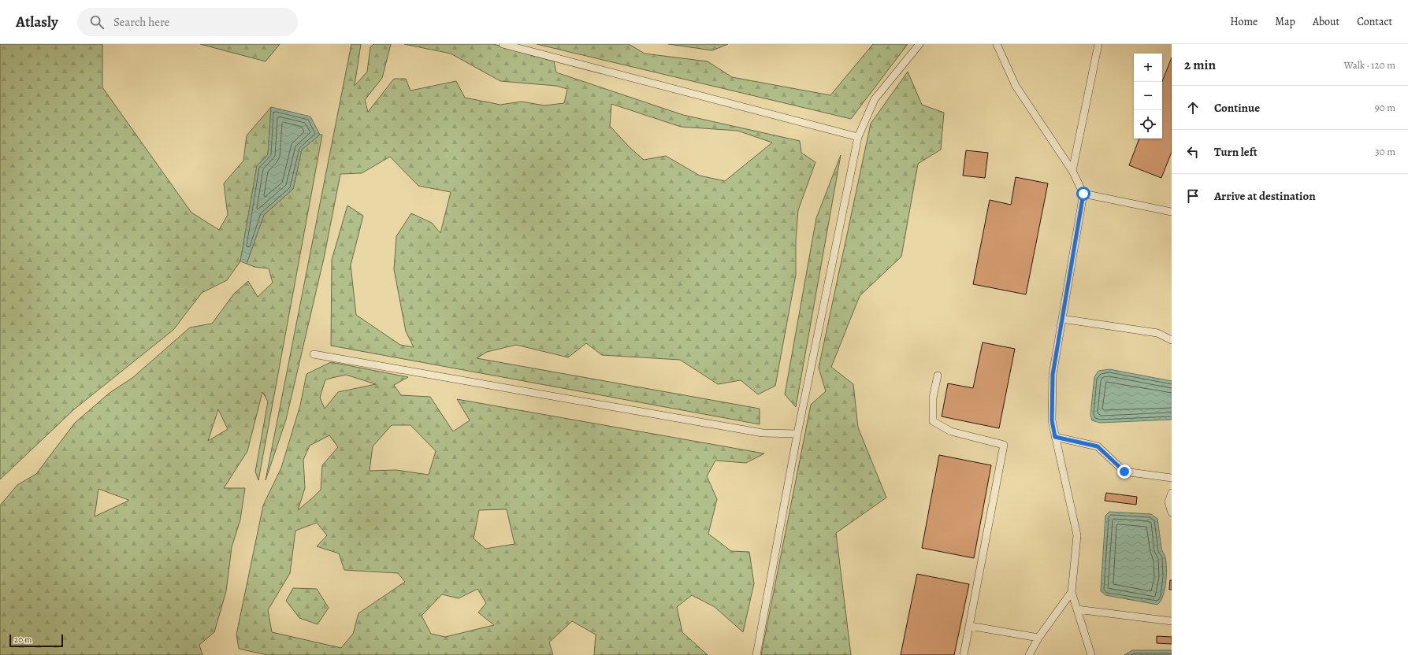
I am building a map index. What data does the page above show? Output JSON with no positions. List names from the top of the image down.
{
  "scale_bar": "20 m",
  "page": {
    "header": "Atlasly",
    "search": "Search here",
    "nav": [
      "Home",
      "Map",
      "About",
      "Contact"
    ],
    "heading": ["2 min", "Walk · 120 m"],
    "map_buttons": ["+", "−"],
    "list": [
      ["Continue", "90 m"],
      ["Turn left", "30 m"],
      "Arrive at destination"
    ],
    "scale": "20 m"
  }
}
